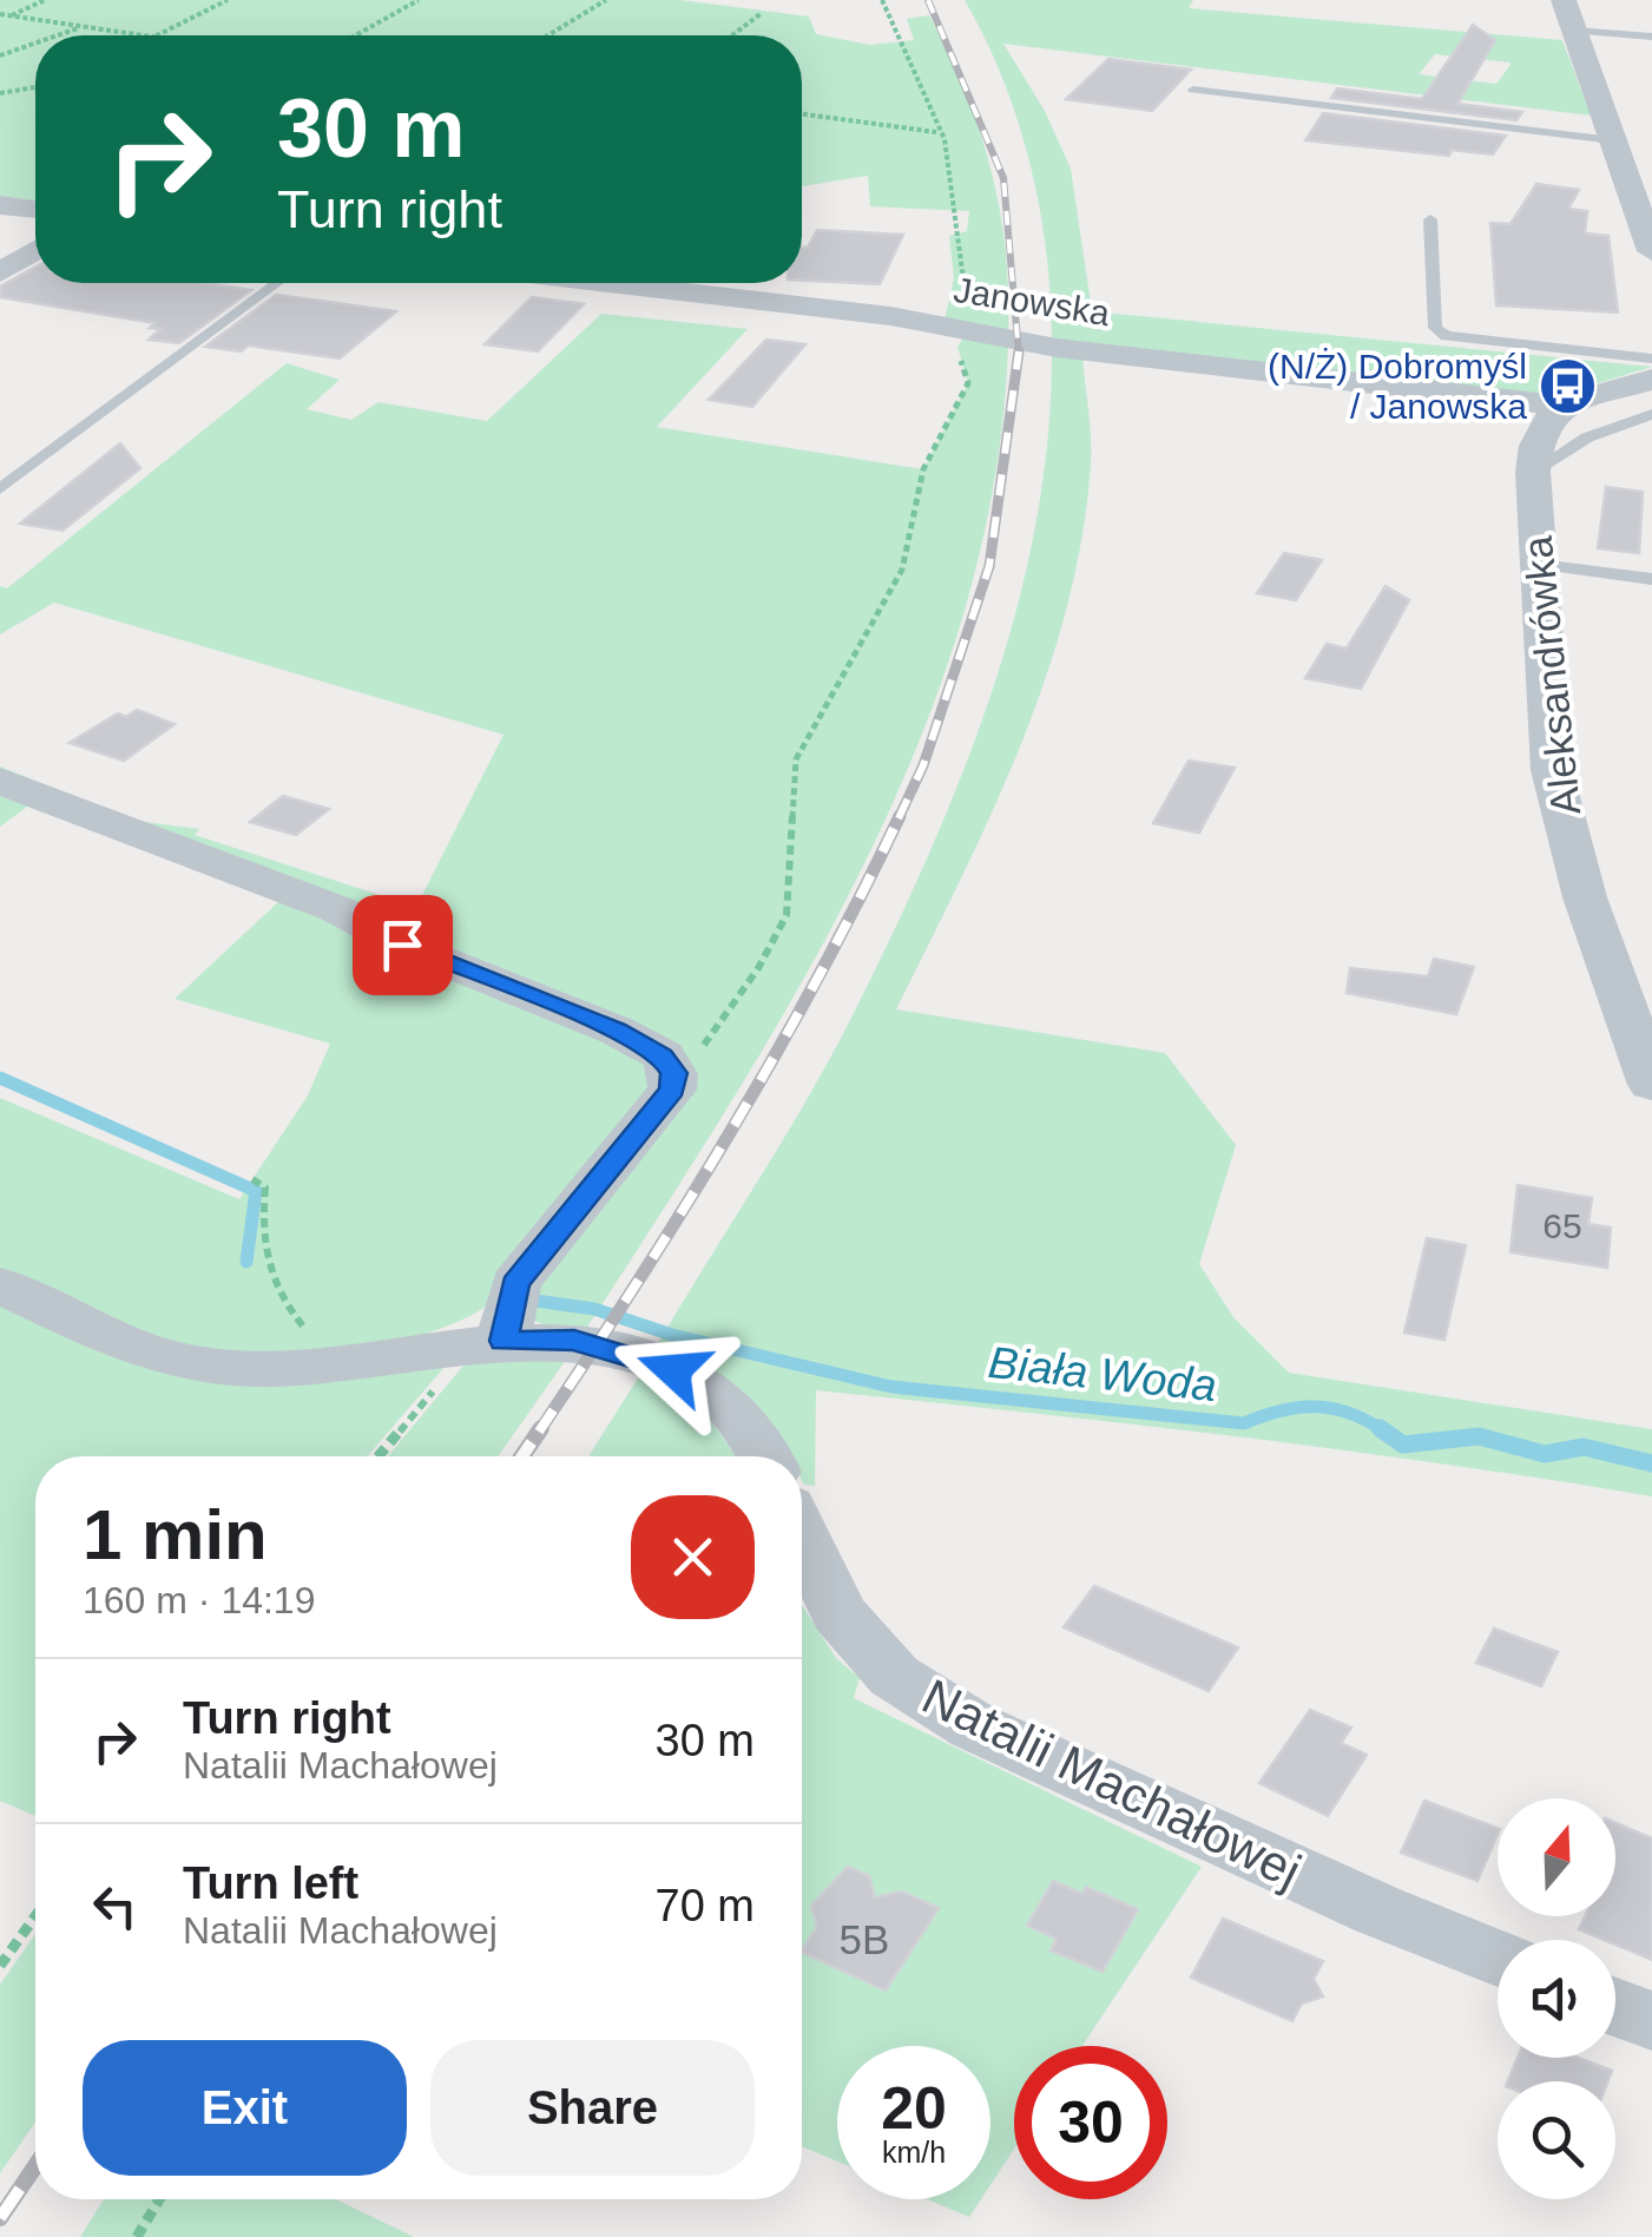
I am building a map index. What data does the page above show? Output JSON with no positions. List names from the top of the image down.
{
  "streets": {
    "street": ["Janowska", "Aleksandrówka", "Natalii Machałowej"]
  },
  "crossings": [
    ["Janowska", "Aleksandrówka"]
  ],
  "water": ["Biała Woda"],
  "places": {
    "bus stop": ["(N/Ż) Dobromyśl / Janowska"]
  },
  "house_numbers": ["65", "5B"],
  "north": "top",
  "page": {
    "turn": ["30 m", "Turn right"],
    "heading": ["1 min", "160 m · 14:19"],
    "list": [
      {
        "name": "Turn right",
        "note": "Natalii Machałowej",
        "value": "30 m"
      },
      {
        "name": "Turn left",
        "note": "Natalii Machałowej",
        "value": "70 m"
      }
    ],
    "buttons": ["Exit", "Share"],
    "speed": "20 km/h",
    "limit": "30"
  }
}
